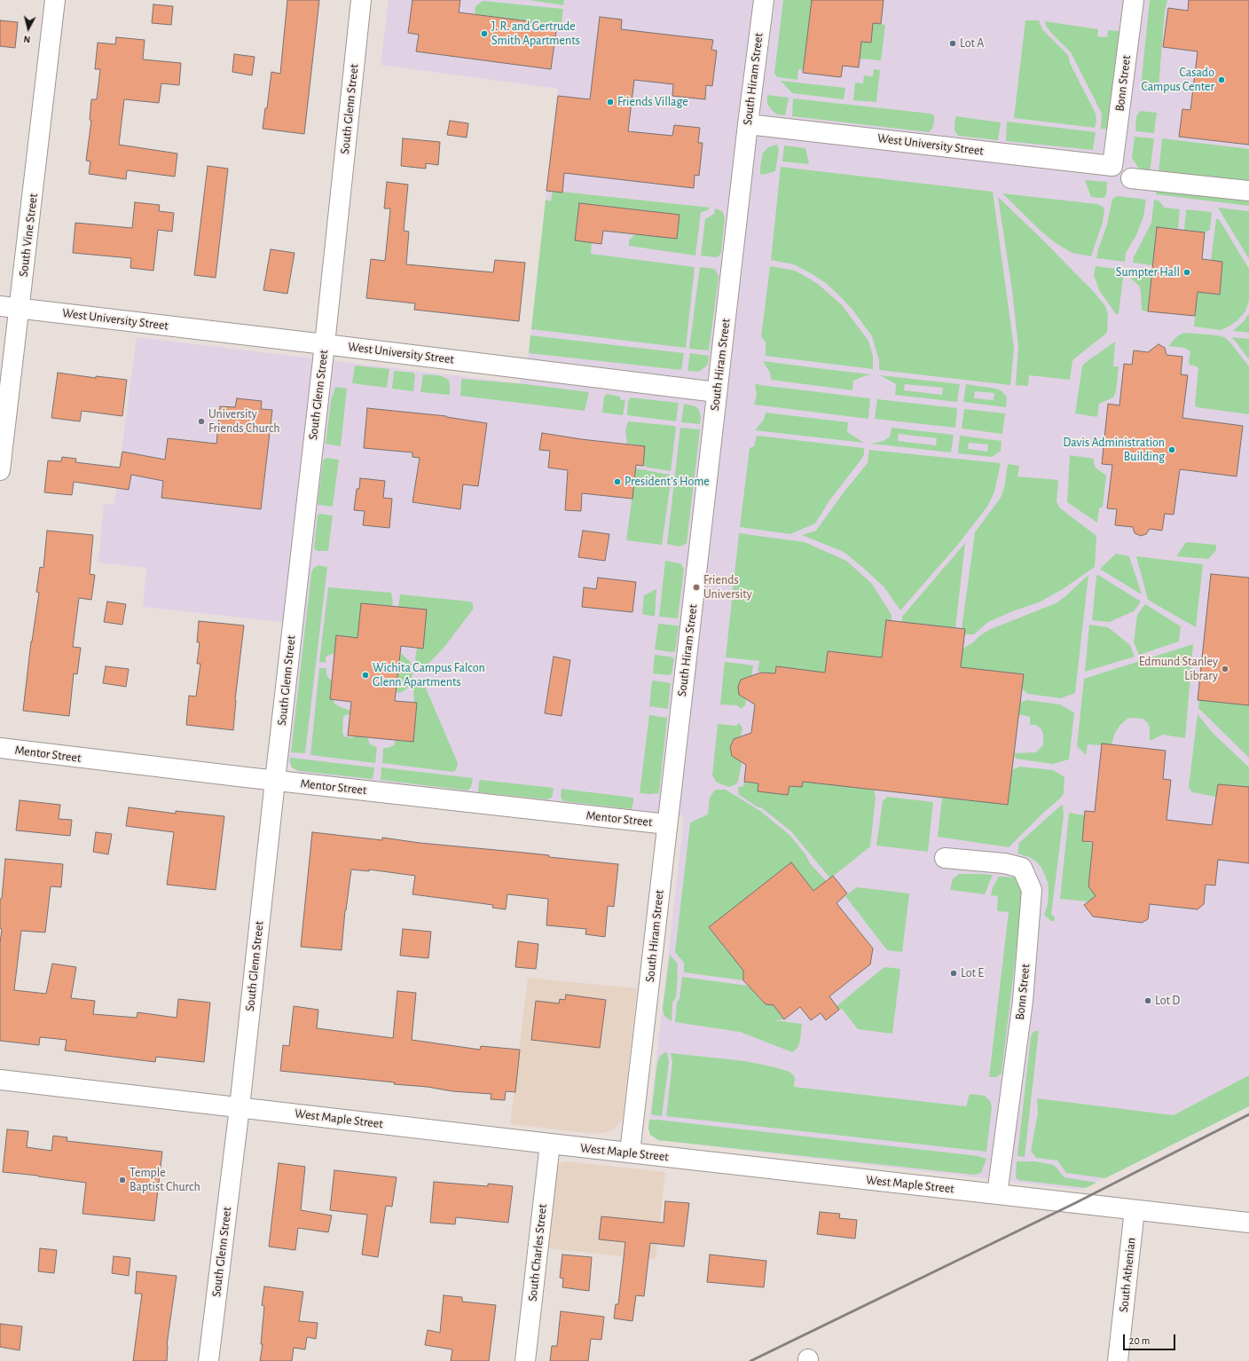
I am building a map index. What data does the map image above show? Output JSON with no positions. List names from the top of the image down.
{
  "streets": {
    "street": [
      "South Hiram Street",
      "Bonn Street",
      "South Glenn Street",
      "West University Street",
      "South Vine Street",
      "Mentor Street",
      "West Maple Street",
      "South Charles Street",
      "South Athenian"
    ]
  },
  "crossings": [
    ["South Hiram Street", "West University Street"],
    ["South Hiram Street", "Mentor Street"],
    ["South Hiram Street", "West Maple Street"],
    ["Bonn Street", "West University Street"],
    ["Bonn Street", "West Maple Street"],
    ["South Glenn Street", "West University Street"],
    ["South Glenn Street", "Mentor Street"],
    ["South Glenn Street", "West Maple Street"],
    ["West University Street", "South Vine Street"],
    ["West Maple Street", "South Charles Street"],
    ["West Maple Street", "South Athenian"]
  ],
  "places": [
    "J. R. and Gertrude Smith Apartments",
    "Lot A",
    "Casado Campus Center",
    "Friends Village",
    "Sumpter Hall",
    "University Friends Church",
    "Davis Administration Building",
    "President's Home",
    "Friends University",
    "Edmund Stanley Library",
    "Wichita Campus Falcon Glenn Apartments",
    "Lot E",
    "Lot D",
    "Temple Baptist Church"
  ],
  "scale_bar": "20 m",
  "north": "bottom"
}
